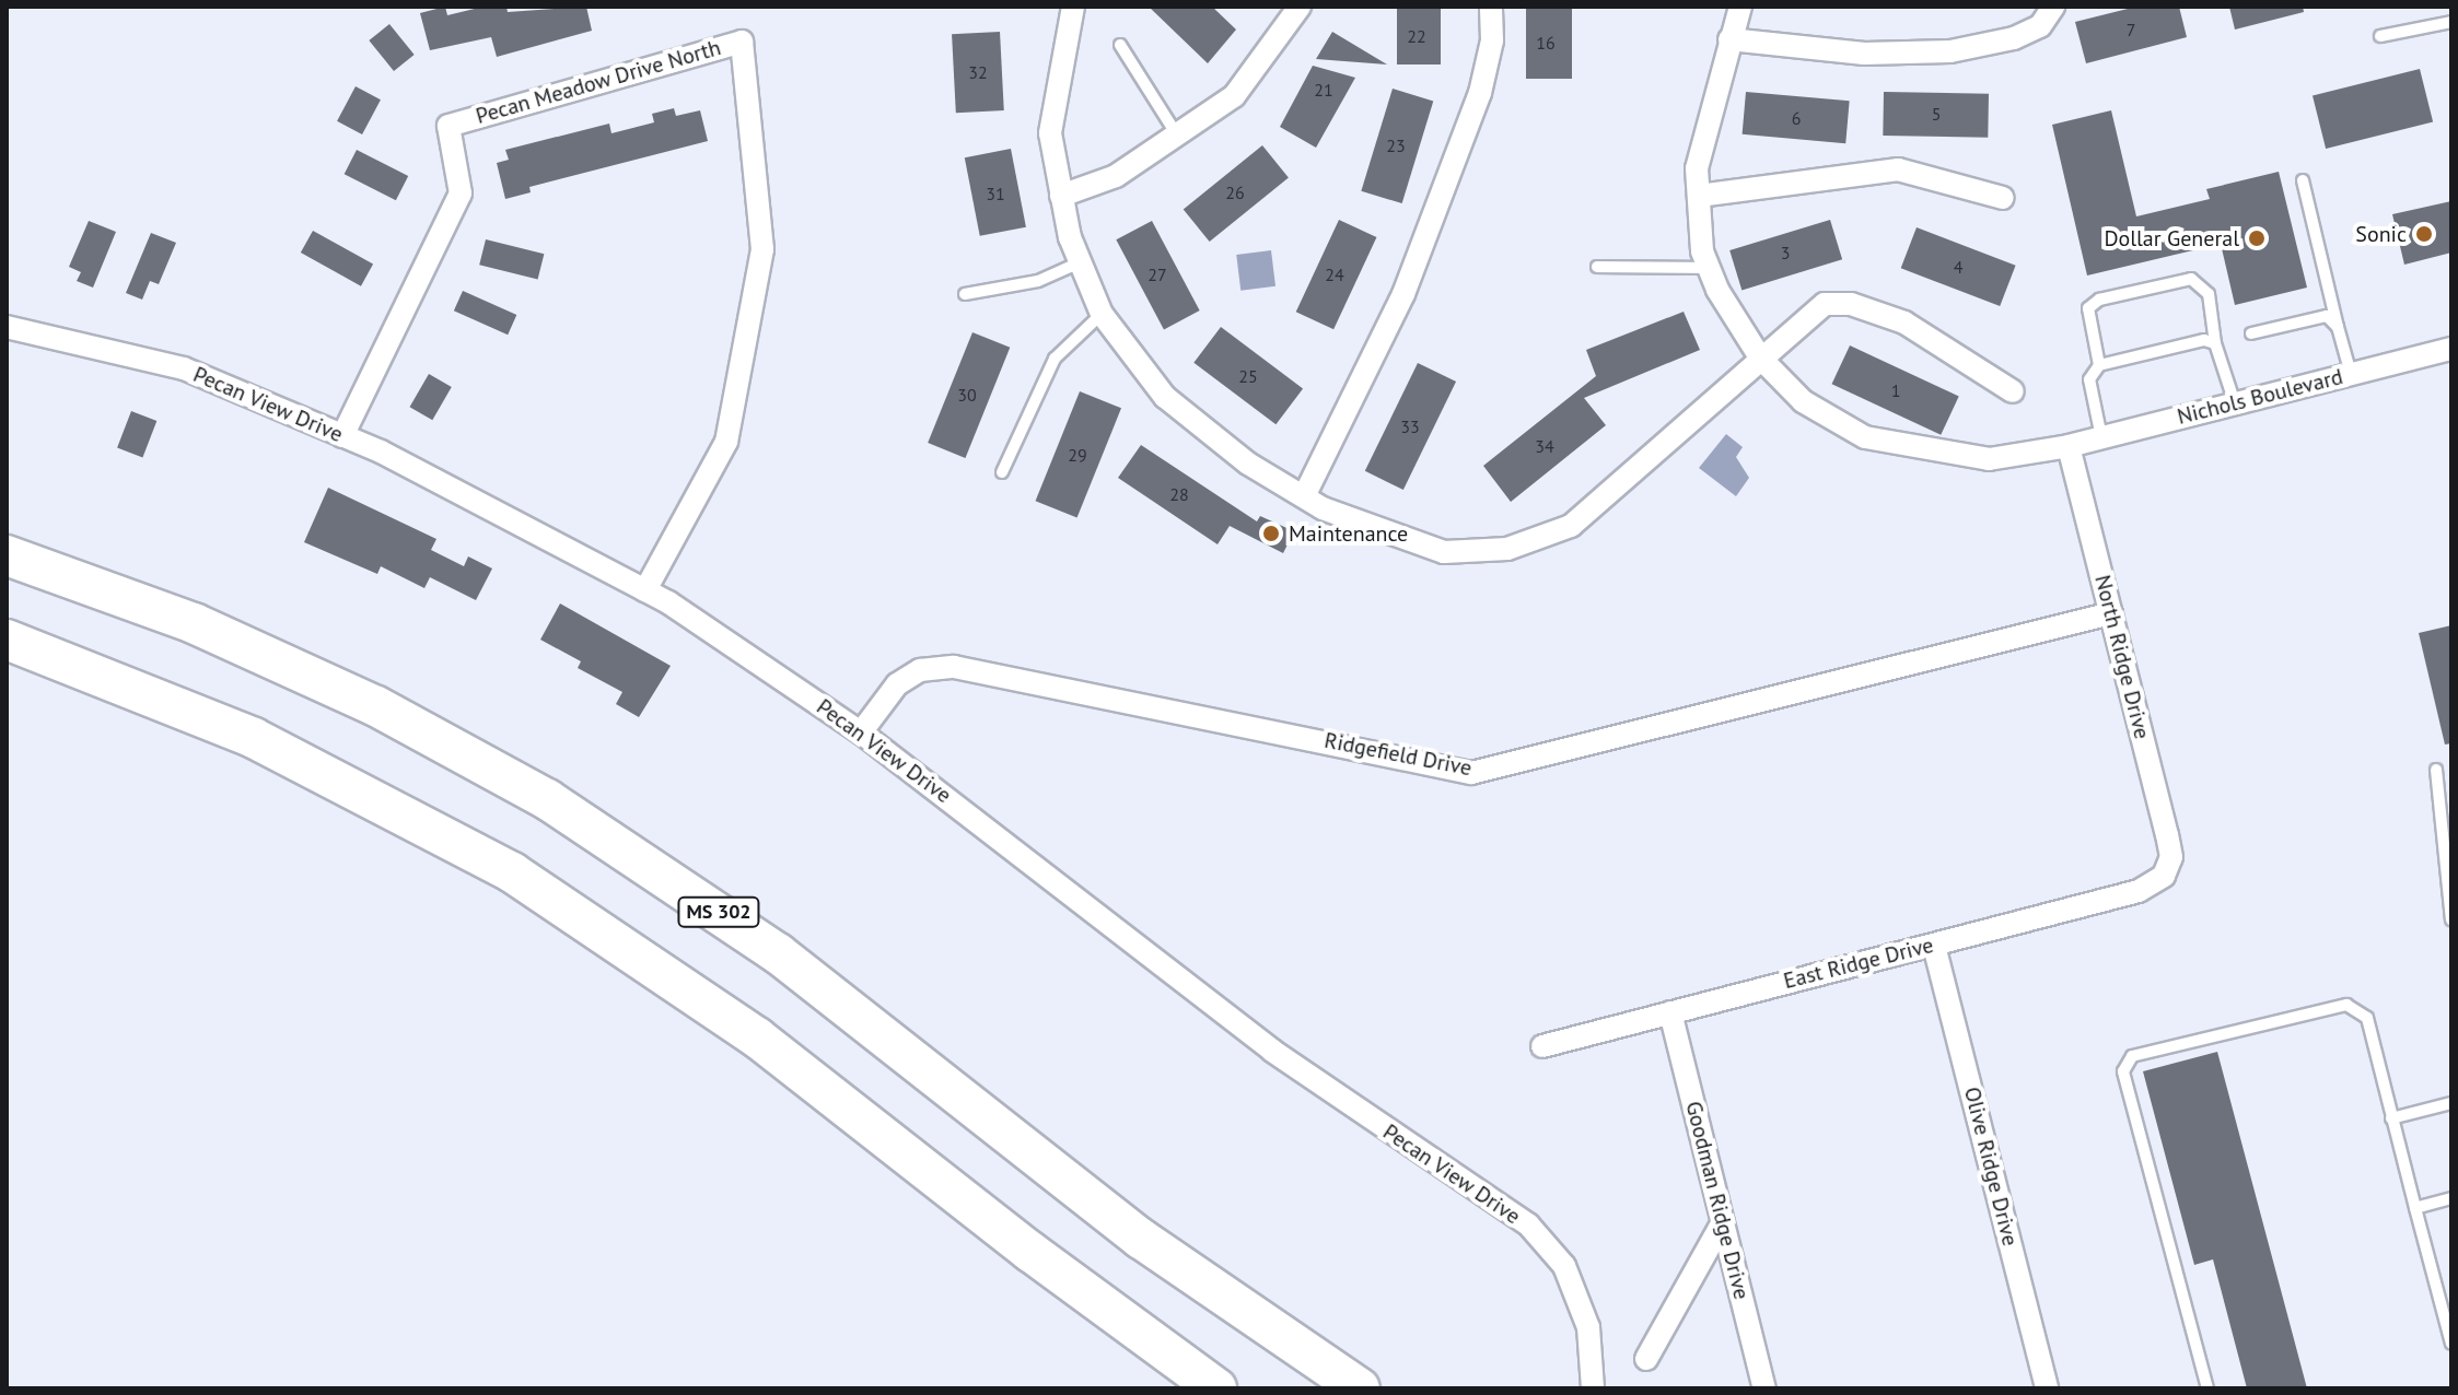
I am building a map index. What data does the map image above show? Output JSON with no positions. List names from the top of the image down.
{
  "streets": {
    "highway": ["MS 302"],
    "street": [
      "Pecan Meadow Drive North",
      "Nichols Boulevard",
      "Pecan View Drive",
      "North Ridge Drive",
      "Ridgefield Drive",
      "East Ridge Drive",
      "Olive Ridge Drive",
      "Goodman Ridge Drive"
    ]
  },
  "crossings": [
    ["Pecan Meadow Drive North", "Pecan View Drive"],
    ["Nichols Boulevard", "North Ridge Drive"],
    ["Pecan View Drive", "Ridgefield Drive"],
    ["North Ridge Drive", "Ridgefield Drive"],
    ["North Ridge Drive", "East Ridge Drive"],
    ["East Ridge Drive", "Olive Ridge Drive"],
    ["East Ridge Drive", "Goodman Ridge Drive"]
  ],
  "places": ["Sonic", "Dollar General", "Maintenance"],
  "house_numbers": [
    "7",
    "22",
    "16",
    "32",
    "21",
    "5",
    "6",
    "23",
    "26",
    "31",
    "3",
    "4",
    "27",
    "24",
    "25",
    "1",
    "30",
    "33",
    "34",
    "29",
    "28"
  ]
}
